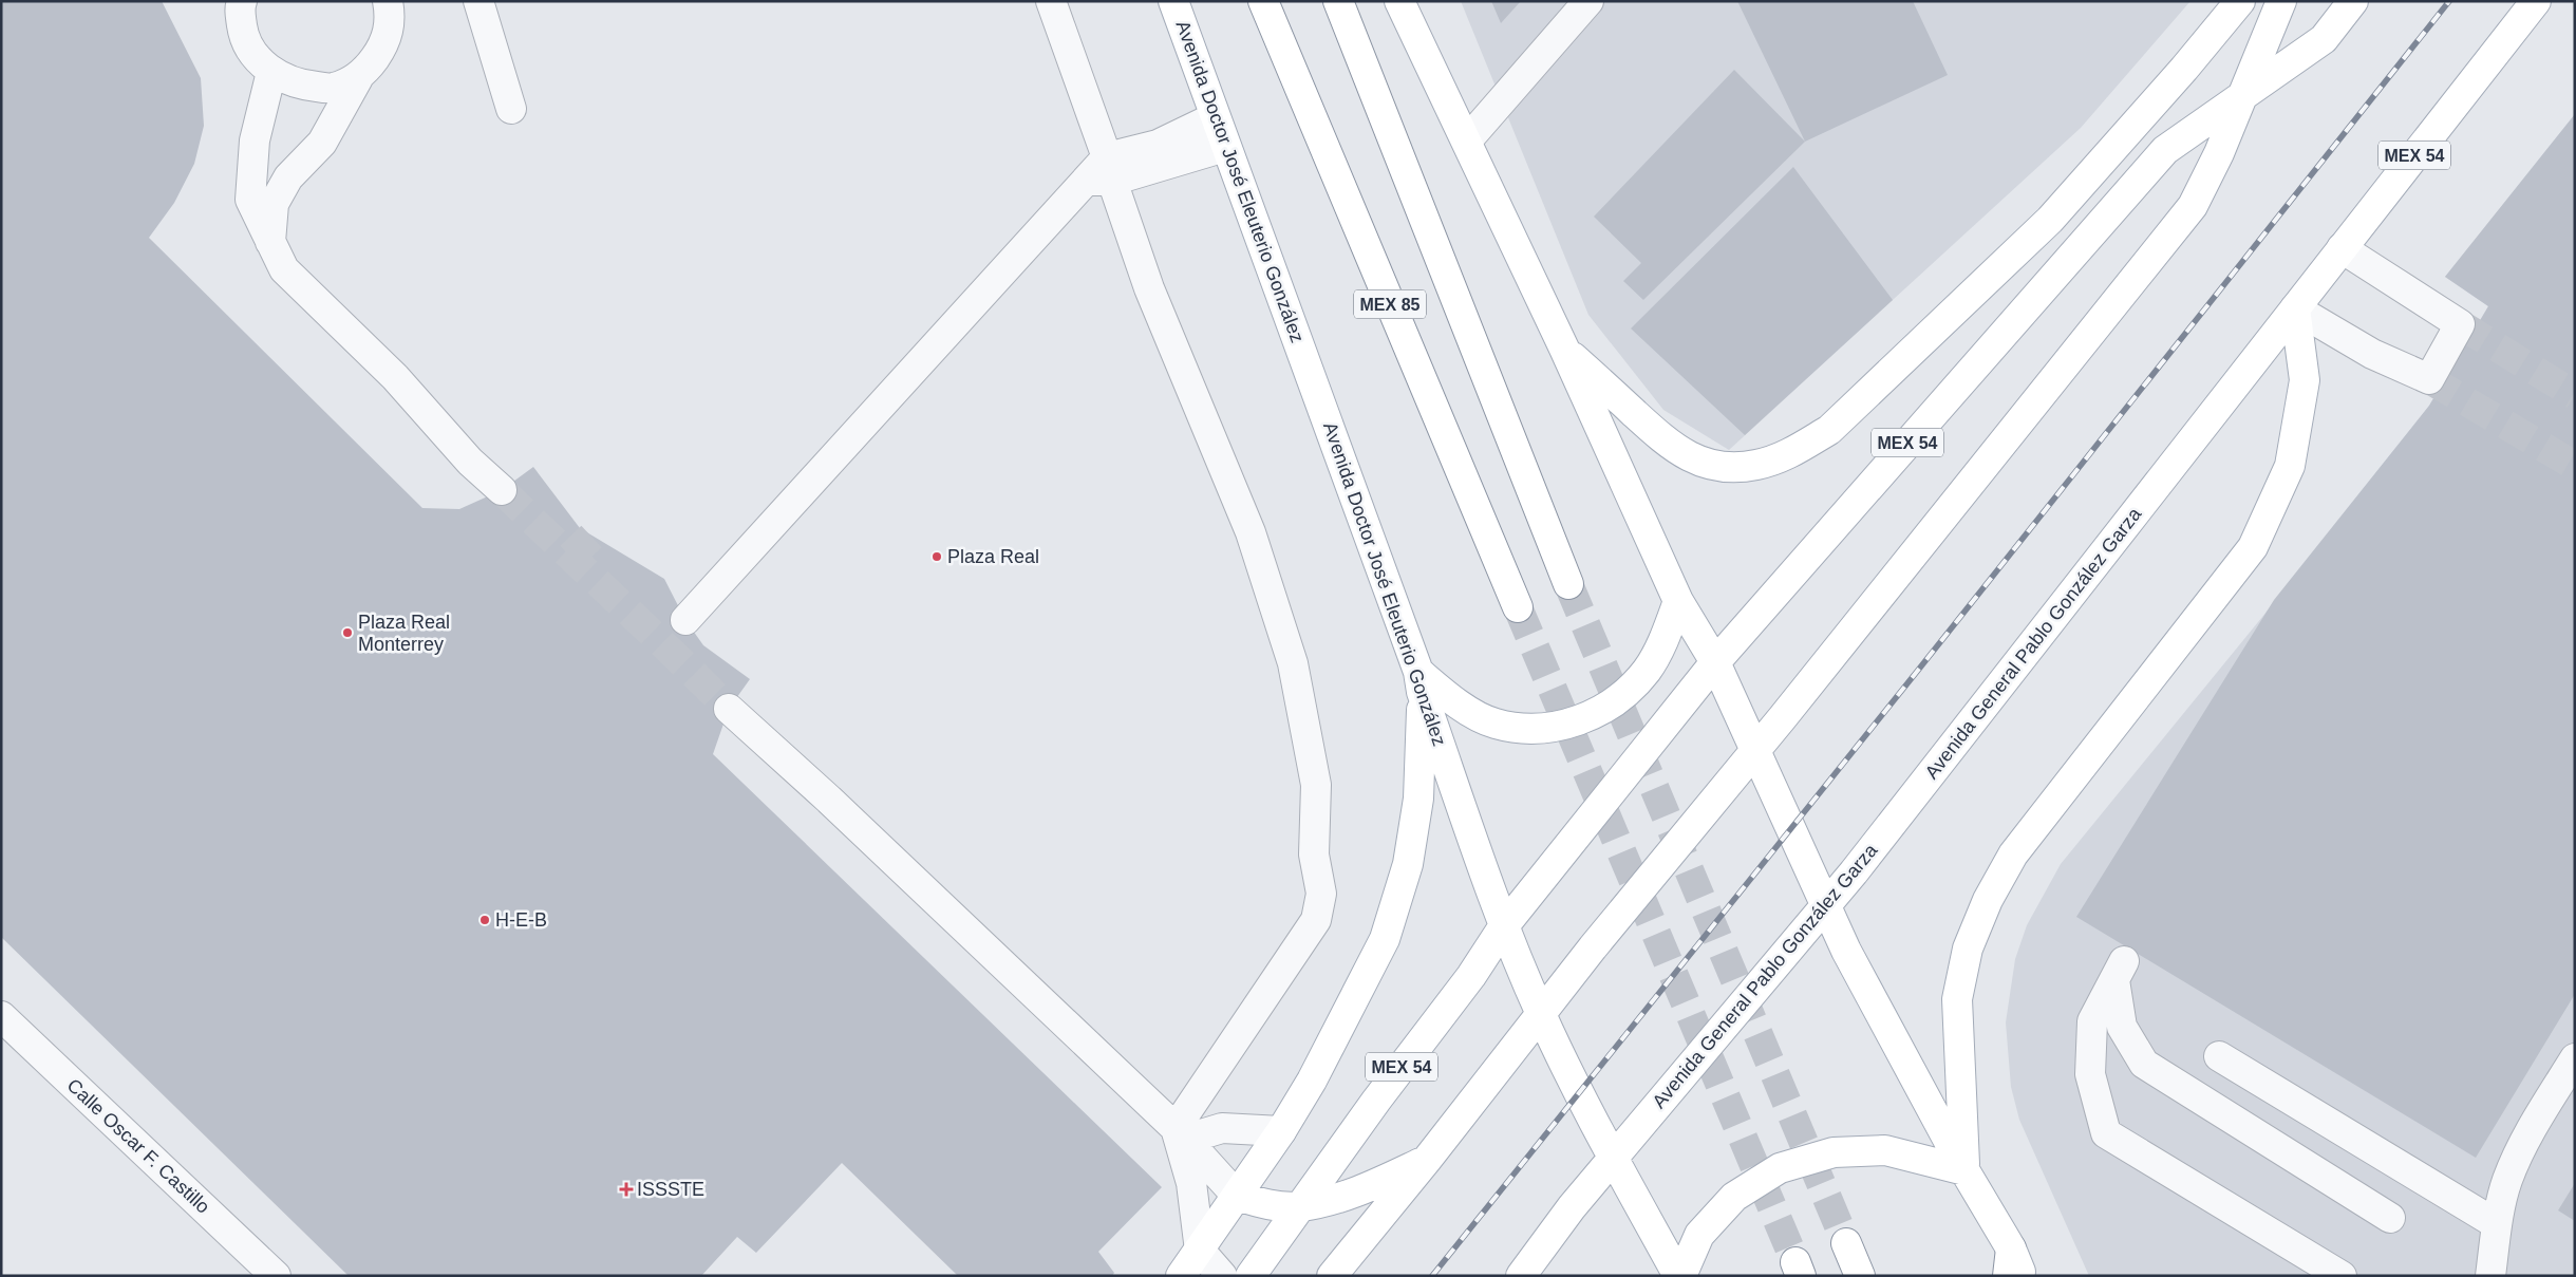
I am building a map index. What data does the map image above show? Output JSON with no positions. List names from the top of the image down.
{
  "streets": {
    "main road": [
      "MEX 54",
      "Avenida Doctor José Eleuterio González",
      "MEX 85",
      "Avenida General Pablo González Garza"
    ],
    "street": ["Calle Oscar F. Castillo"]
  },
  "crossings": [
    ["MEX 54", "Avenida Doctor José Eleuterio González"],
    ["Avenida Doctor José Eleuterio González", "Avenida General Pablo González Garza"]
  ],
  "places": {
    "other": ["Plaza Real", "Plaza Real Monterrey", "H-E-B"],
    "health": ["ISSSTE"]
  }
}
